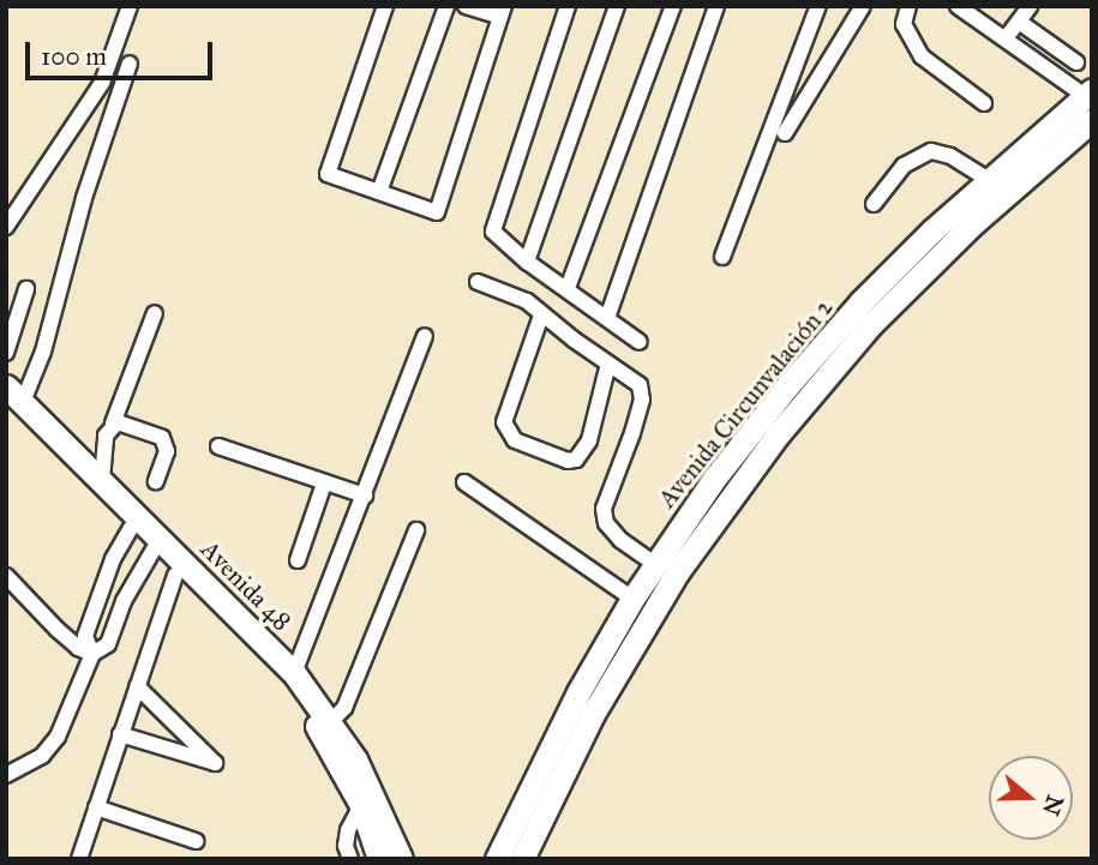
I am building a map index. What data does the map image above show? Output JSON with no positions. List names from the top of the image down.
{
  "streets": {
    "highway": ["Avenida Circunvalación 2", "Avenida 48"]
  },
  "scale_bar": "100 m",
  "north": "right"
}
